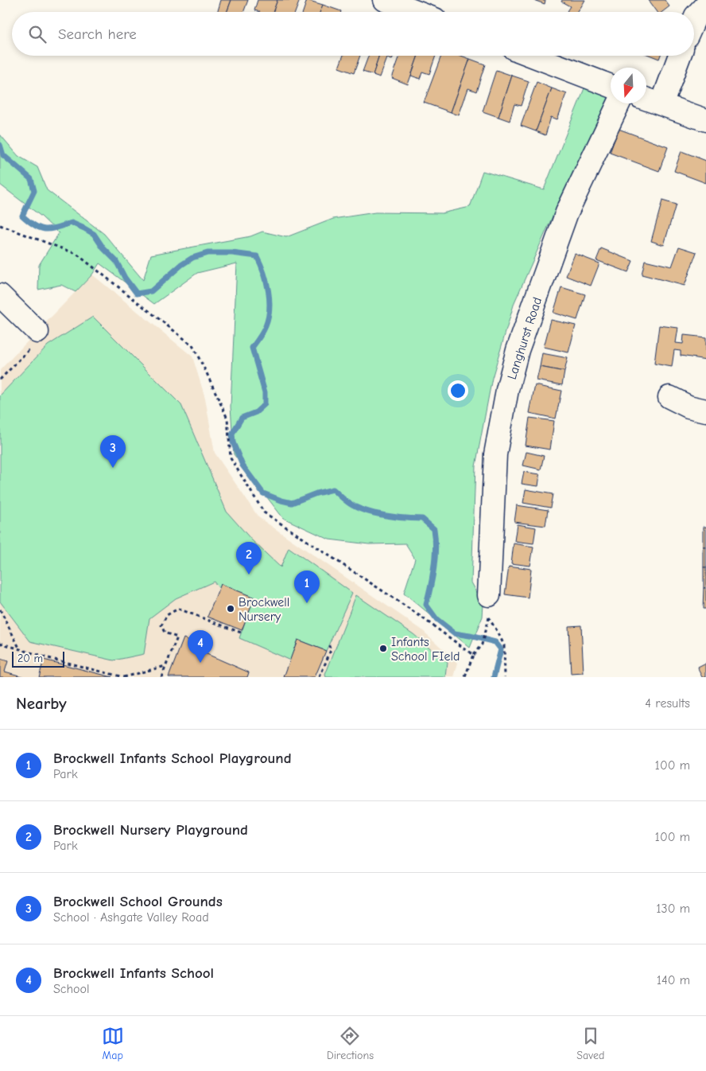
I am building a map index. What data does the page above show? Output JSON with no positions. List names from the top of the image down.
{
  "streets": {
    "street": ["Langhurst Road"]
  },
  "places": ["Brockwell Nursery", "Infants School FIeld"],
  "scale_bar": "20 m",
  "north": "bottom",
  "page": {
    "search": "Search here",
    "pins": [
      "3",
      "2",
      "1",
      "4"
    ],
    "scale": "20 m",
    "heading": ["Nearby", "4 results"],
    "list": [
      {
        "mark": "1",
        "name": "Brockwell Infants School Playground",
        "note": "Park",
        "value": "100 m"
      },
      {
        "mark": "2",
        "name": "Brockwell Nursery Playground",
        "note": "Park",
        "value": "100 m"
      },
      {
        "mark": "3",
        "name": "Brockwell School Grounds",
        "note": "School · Ashgate Valley Road",
        "value": "130 m"
      },
      {
        "mark": "4",
        "name": "Brockwell Infants School",
        "note": "School",
        "value": "140 m"
      }
    ],
    "nav": ["Map", "Directions", "Saved"]
  }
}
